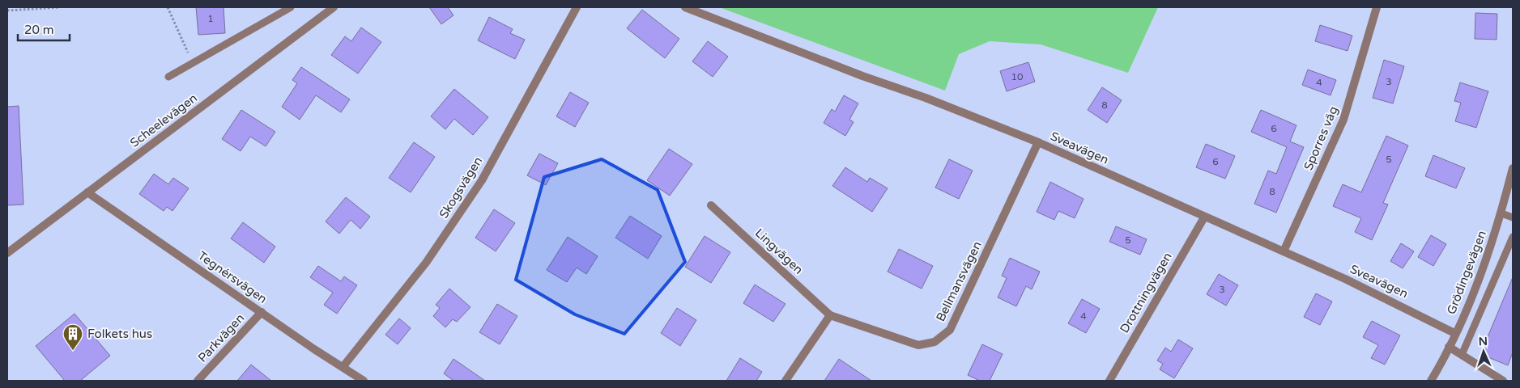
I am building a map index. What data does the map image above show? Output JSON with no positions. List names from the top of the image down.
{
  "streets": {
    "street": [
      "Scheelevägen",
      "Sporres väg",
      "Sveavägen",
      "Skogsvägen",
      "Lingvägen",
      "Grödingevägen",
      "Tegnérsvägen",
      "Bellmansvägen",
      "Drottningvägen",
      "Parkvägen"
    ]
  },
  "crossings": [
    ["Scheelevägen", "Tegnérsvägen"],
    ["Sporres väg", "Sveavägen"],
    ["Sveavägen", "Grödingevägen"],
    ["Sveavägen", "Bellmansvägen"],
    ["Sveavägen", "Drottningvägen"],
    ["Skogsvägen", "Tegnérsvägen"],
    ["Lingvägen", "Bellmansvägen"],
    ["Tegnérsvägen", "Parkvägen"]
  ],
  "places": {
    "building": ["Folkets hus"]
  },
  "house_numbers": [
    "1",
    "10",
    "3",
    "4",
    "8",
    "6",
    "5",
    "6",
    "8",
    "5",
    "3",
    "4"
  ],
  "scale_bar": "20 m",
  "north": "top"
}
